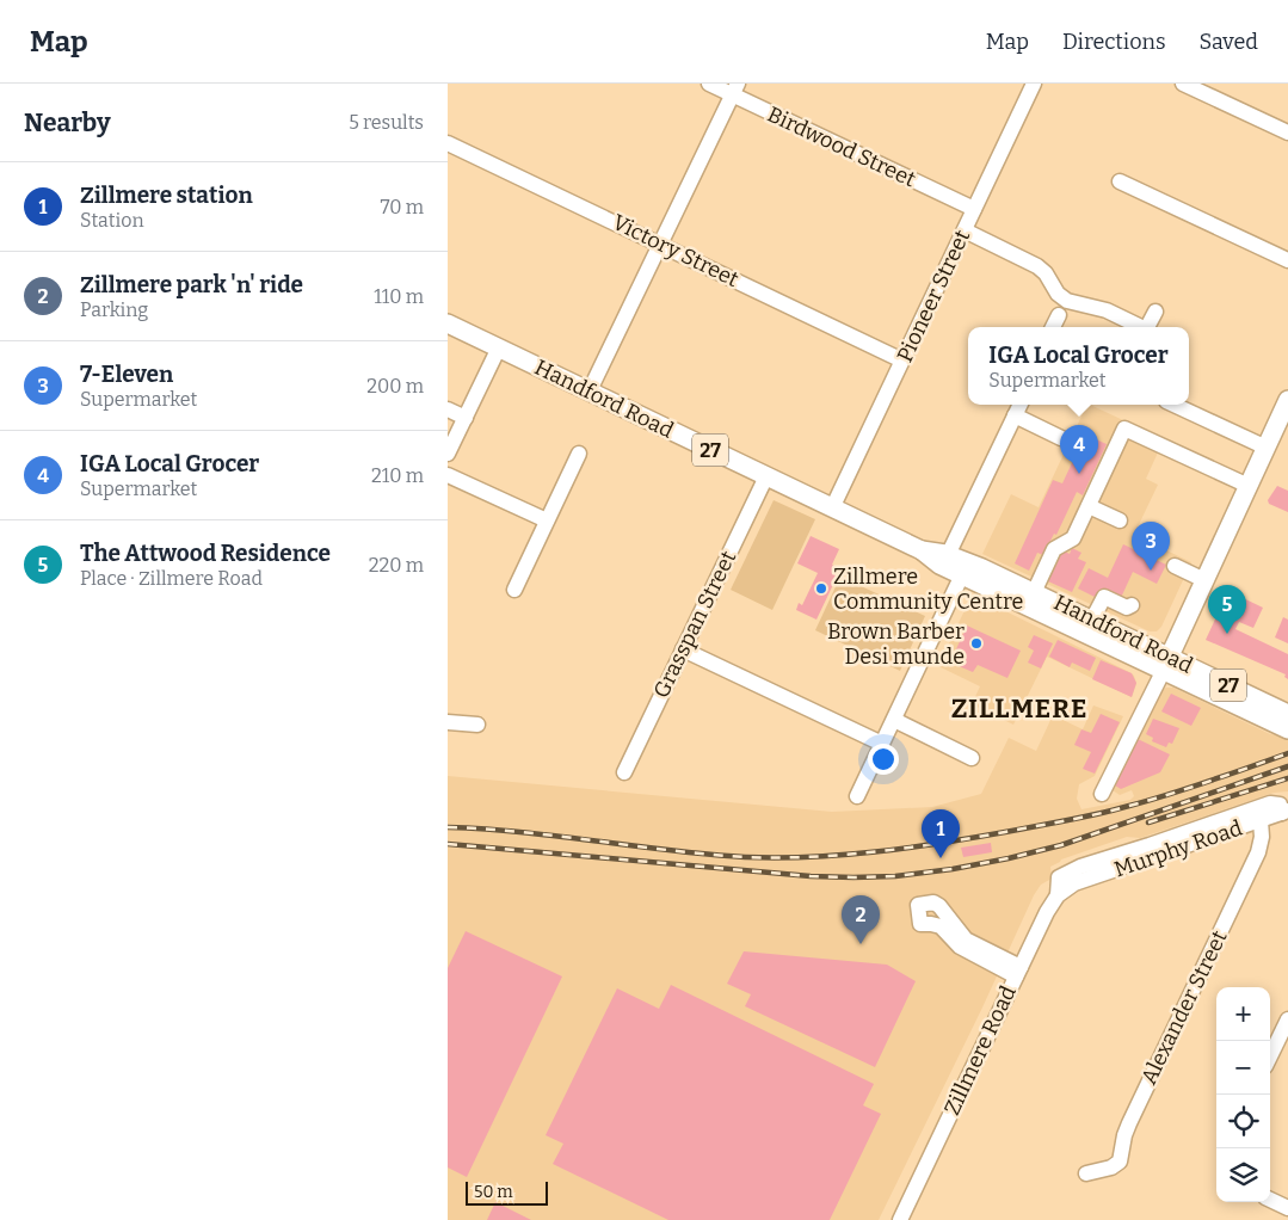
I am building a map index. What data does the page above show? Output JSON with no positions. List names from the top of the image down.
{
  "streets": {
    "main road": ["Handford Road", "27"],
    "street": [
      "Birdwood Street",
      "Victory Street",
      "Pioneer Street",
      "Grasspan Street",
      "Murphy Road",
      "Alexander Street",
      "Zillmere Road"
    ]
  },
  "crossings": [
    ["Birdwood Street", "Pioneer Street"],
    ["Victory Street", "Pioneer Street"],
    ["Pioneer Street", "Handford Road"],
    ["Handford Road", "Grasspan Street"],
    ["Murphy Road", "Alexander Street"],
    ["Murphy Road", "Zillmere Road"]
  ],
  "districts": ["ZILLMERE"],
  "places": ["Zillmere Community Centre", "Brown Barber Desi munde"],
  "scale_bar": "50 m",
  "page": {
    "header": "Map",
    "nav": ["Map", "Directions", "Saved"],
    "heading": ["Nearby", "5 results"],
    "list": [
      {
        "mark": "1",
        "name": "Zillmere station",
        "note": "Station",
        "value": "70 m"
      },
      {
        "mark": "2",
        "name": "Zillmere park 'n' ride",
        "note": "Parking",
        "value": "110 m"
      },
      {
        "mark": "3",
        "name": "7-Eleven",
        "note": "Supermarket",
        "value": "200 m"
      },
      {
        "mark": "4",
        "name": "IGA Local Grocer",
        "note": "Supermarket",
        "value": "210 m"
      },
      {
        "mark": "5",
        "name": "The Attwood Residence",
        "note": "Place · Zillmere Road",
        "value": "220 m"
      }
    ],
    "popup": ["IGA Local Grocer", "Supermarket"],
    "pins": [
      "4",
      "3",
      "5",
      "1",
      "2"
    ],
    "map_buttons": ["+", "−"],
    "scale": "50 m"
  }
}
